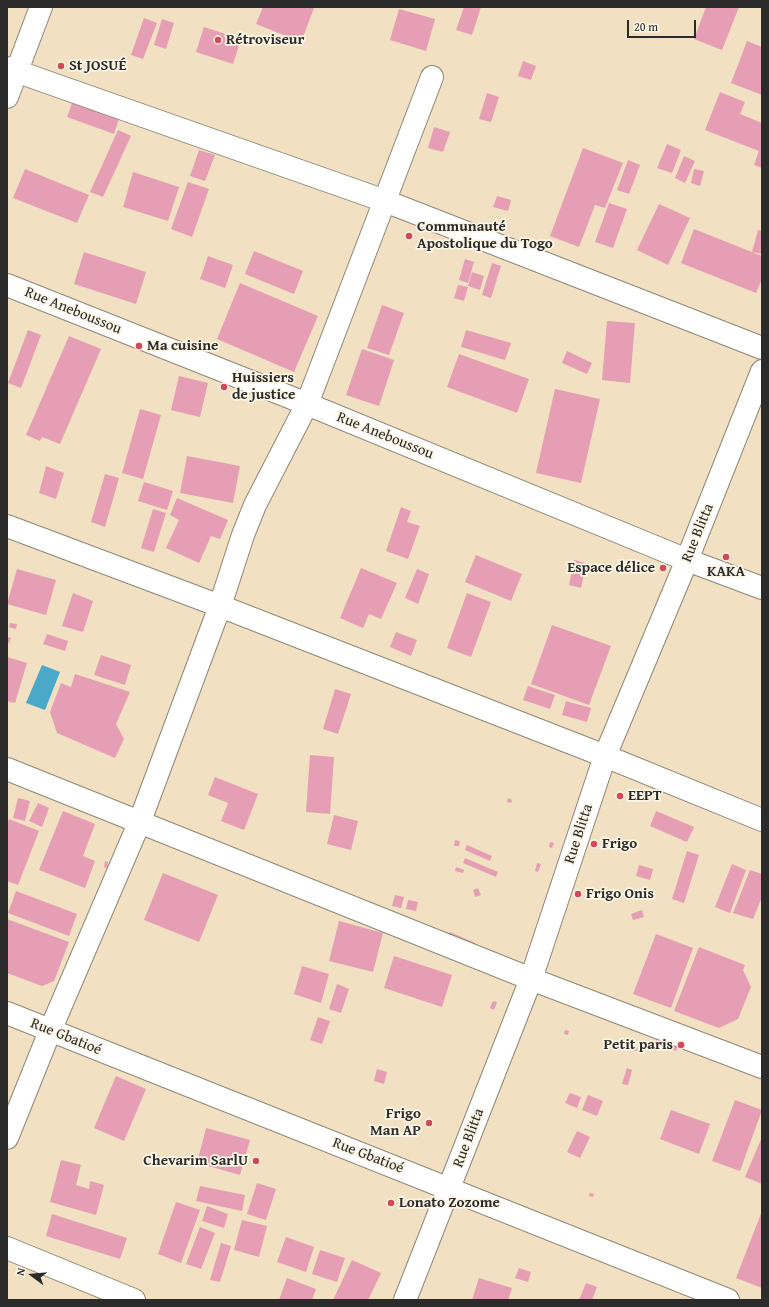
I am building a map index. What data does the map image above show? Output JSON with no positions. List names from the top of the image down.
{
  "streets": {
    "street": ["Rue Aneboussou", "Rue Blitta", "Rue Gbatioé"]
  },
  "crossings": [
    ["Rue Aneboussou", "Rue Blitta"],
    ["Rue Blitta", "Rue Gbatioé"]
  ],
  "places": [
    "Rétroviseur",
    "St JOSUÉ",
    "Communauté Apostolique du Togo",
    "Ma cuisine",
    "Huissiers de justice",
    "KAKA",
    "Espace délice",
    "EEPT",
    "Frigo",
    "Frigo Onis",
    "Petit paris",
    "Frigo Man AP",
    "Chevarim SarlU",
    "Lonato Zozome"
  ],
  "scale_bar": "20 m",
  "north": "left"
}
